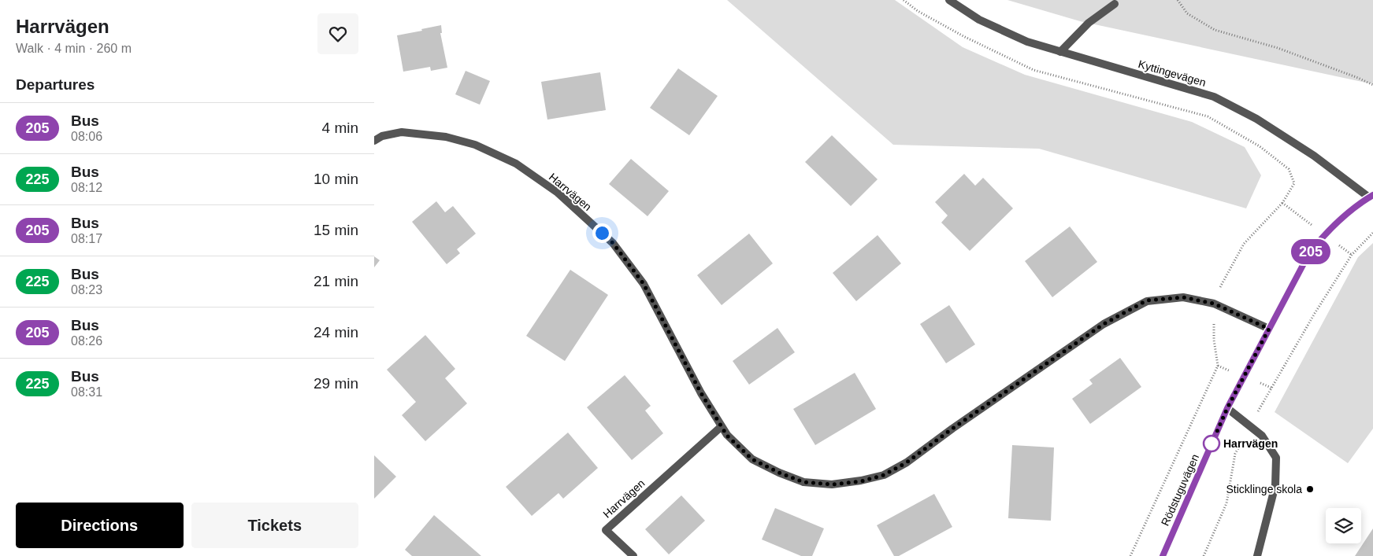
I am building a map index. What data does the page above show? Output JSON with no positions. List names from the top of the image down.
{
  "streets": {
    "street": ["Kyttingevägen", "Harrvägen", "Rödstuguvägen"]
  },
  "crossings": [
    ["Kyttingevägen", "Rödstuguvägen"],
    ["Harrvägen", "Rödstuguvägen"]
  ],
  "places": ["Harrvägen", "Sticklinge skola"],
  "lines": ["bus line 205"],
  "page": {
    "heading": [
      ["Harrvägen", "Walk · 4 min · 260 m"],
      "Departures"
    ],
    "on_map": "205",
    "list": [
      {
        "mark": "205",
        "name": "Bus",
        "note": "08:06",
        "value": "4 min"
      },
      {
        "mark": "225",
        "name": "Bus",
        "note": "08:12",
        "value": "10 min"
      },
      {
        "mark": "205",
        "name": "Bus",
        "note": "08:17",
        "value": "15 min"
      },
      {
        "mark": "225",
        "name": "Bus",
        "note": "08:23",
        "value": "21 min"
      },
      {
        "mark": "205",
        "name": "Bus",
        "note": "08:26",
        "value": "24 min"
      },
      {
        "mark": "225",
        "name": "Bus",
        "note": "08:31",
        "value": "29 min"
      }
    ],
    "buttons": ["Directions", "Tickets"]
  }
}
